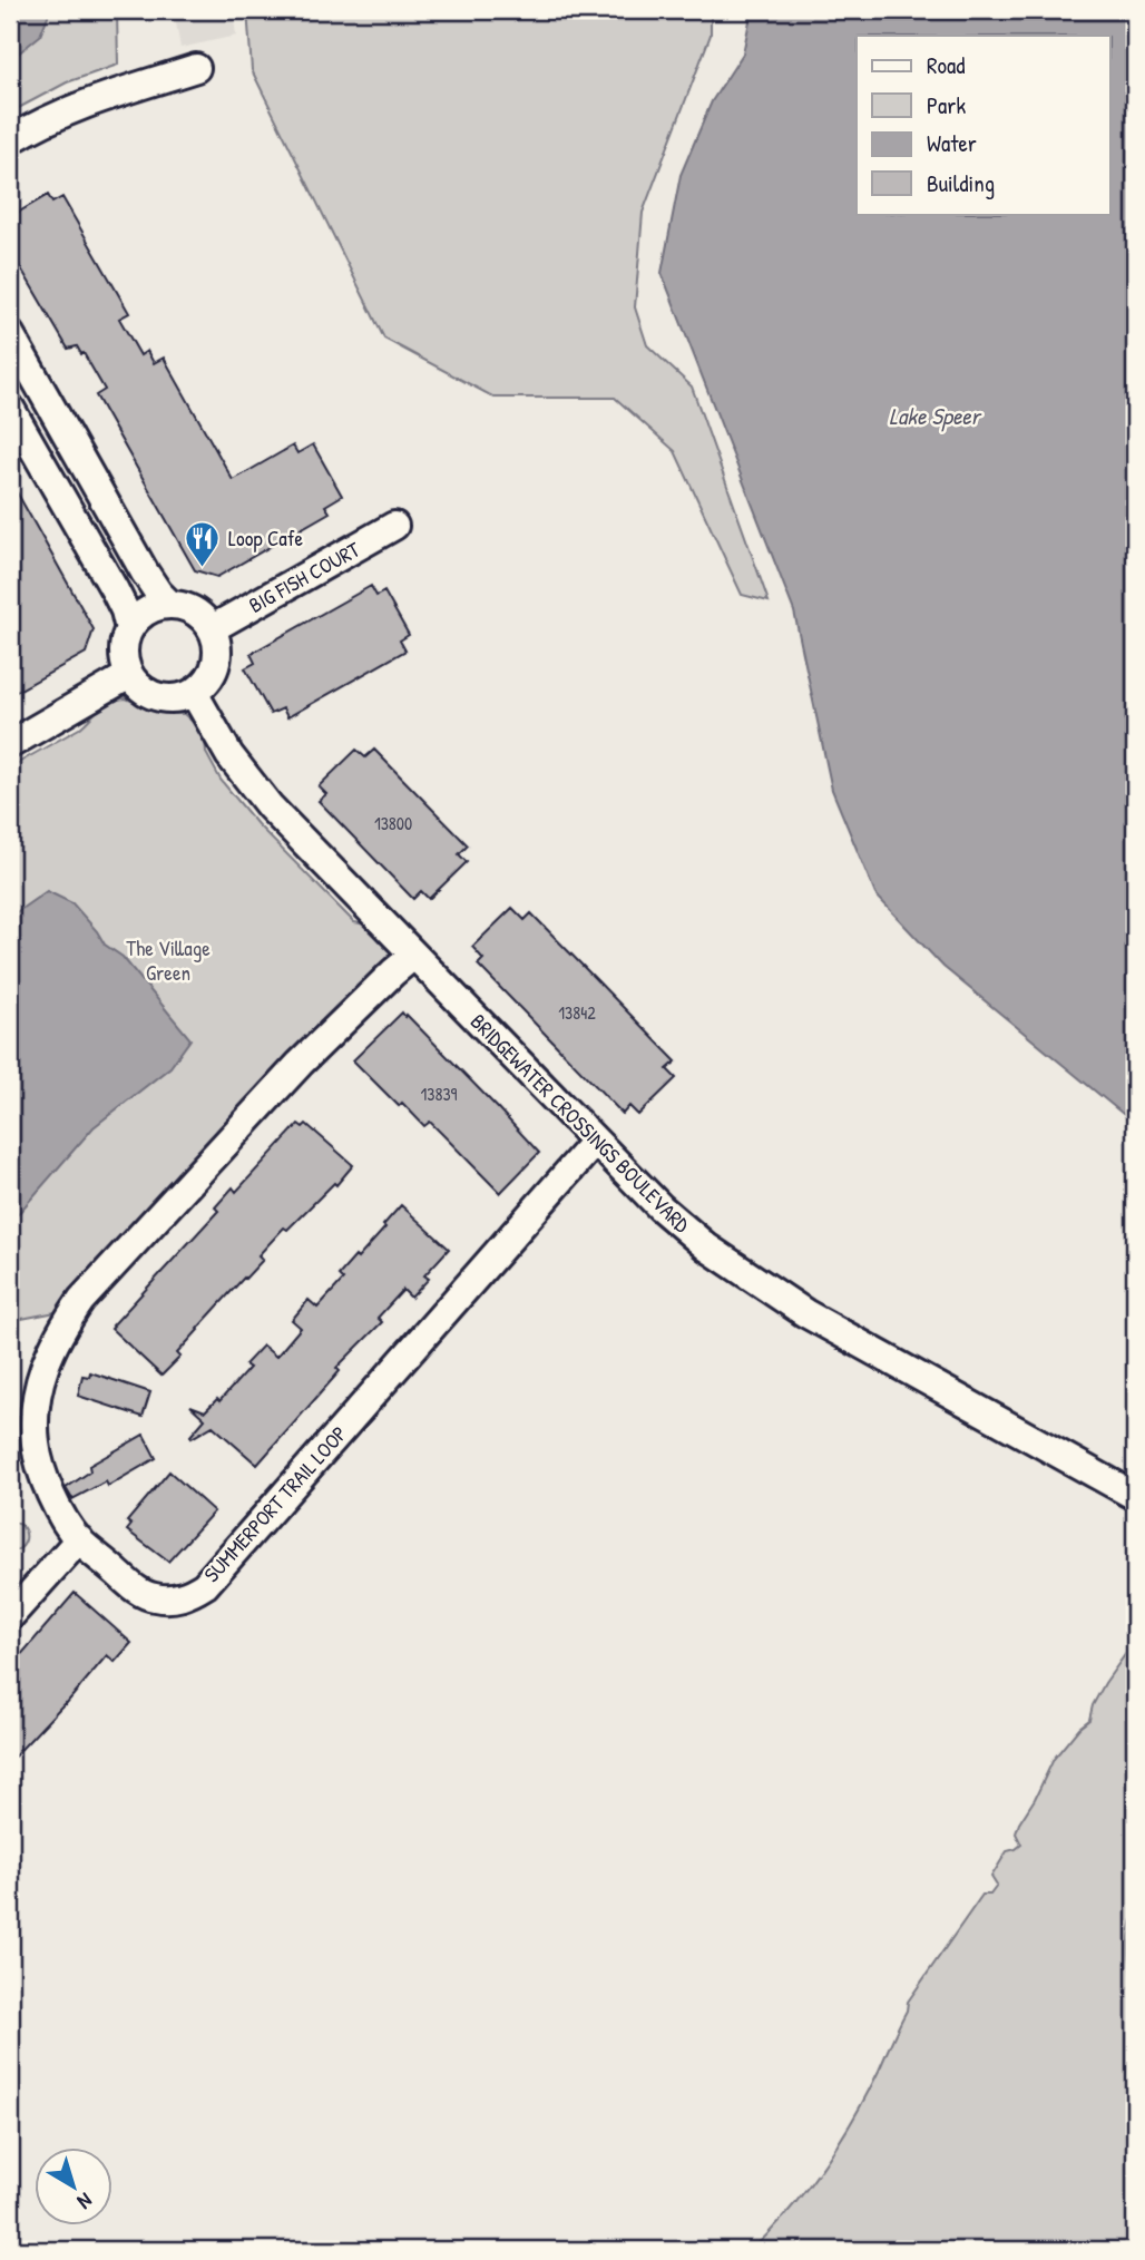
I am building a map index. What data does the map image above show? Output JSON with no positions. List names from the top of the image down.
{
  "streets": {
    "street": ["BIG FISH COURT", "BRIDGEWATER CROSSINGS BOULEVARD", "SUMMERPORT TRAIL LOOP"]
  },
  "crossings": [
    ["BIG FISH COURT", "BRIDGEWATER CROSSINGS BOULEVARD"],
    ["BRIDGEWATER CROSSINGS BOULEVARD", "SUMMERPORT TRAIL LOOP"]
  ],
  "water": ["Lake Speer"],
  "parks": ["The Village Green"],
  "places": {
    "restaurant": ["Loop Cafe"]
  },
  "house_numbers": ["13800", "13842", "13839"],
  "legend": [
    "Road",
    "Park",
    "Water",
    "Building"
  ],
  "north": "bottom right"
}
